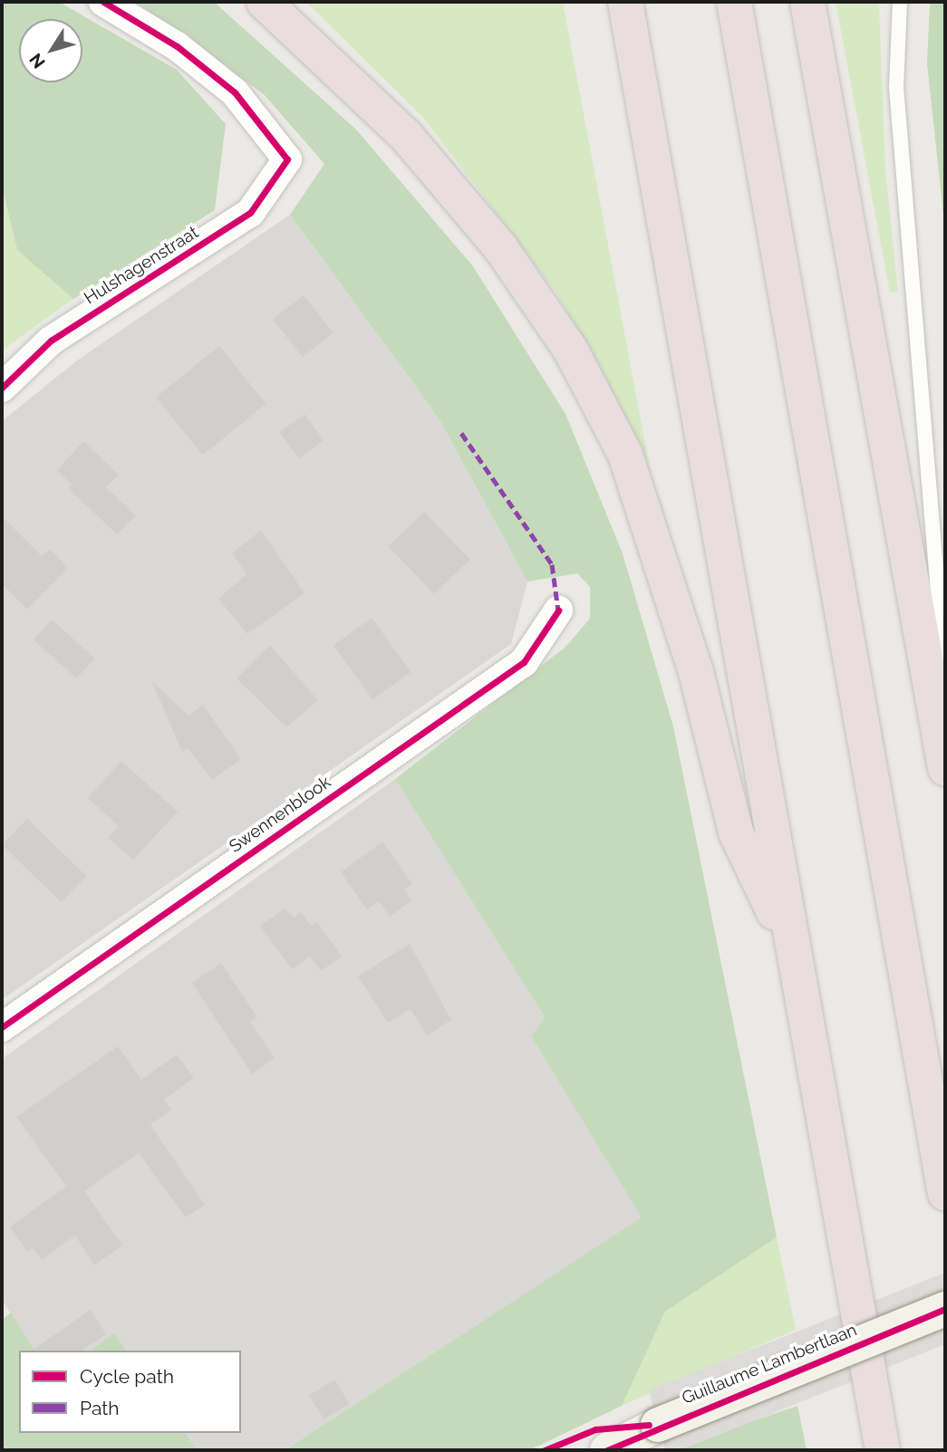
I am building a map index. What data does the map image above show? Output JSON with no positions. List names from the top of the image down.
{
  "streets": {
    "street": ["Hulshagenstraat", "Swennenblook", "Guillaume Lambertlaan"]
  },
  "legend": ["Cycle path", "Path"],
  "north": "bottom left"
}
